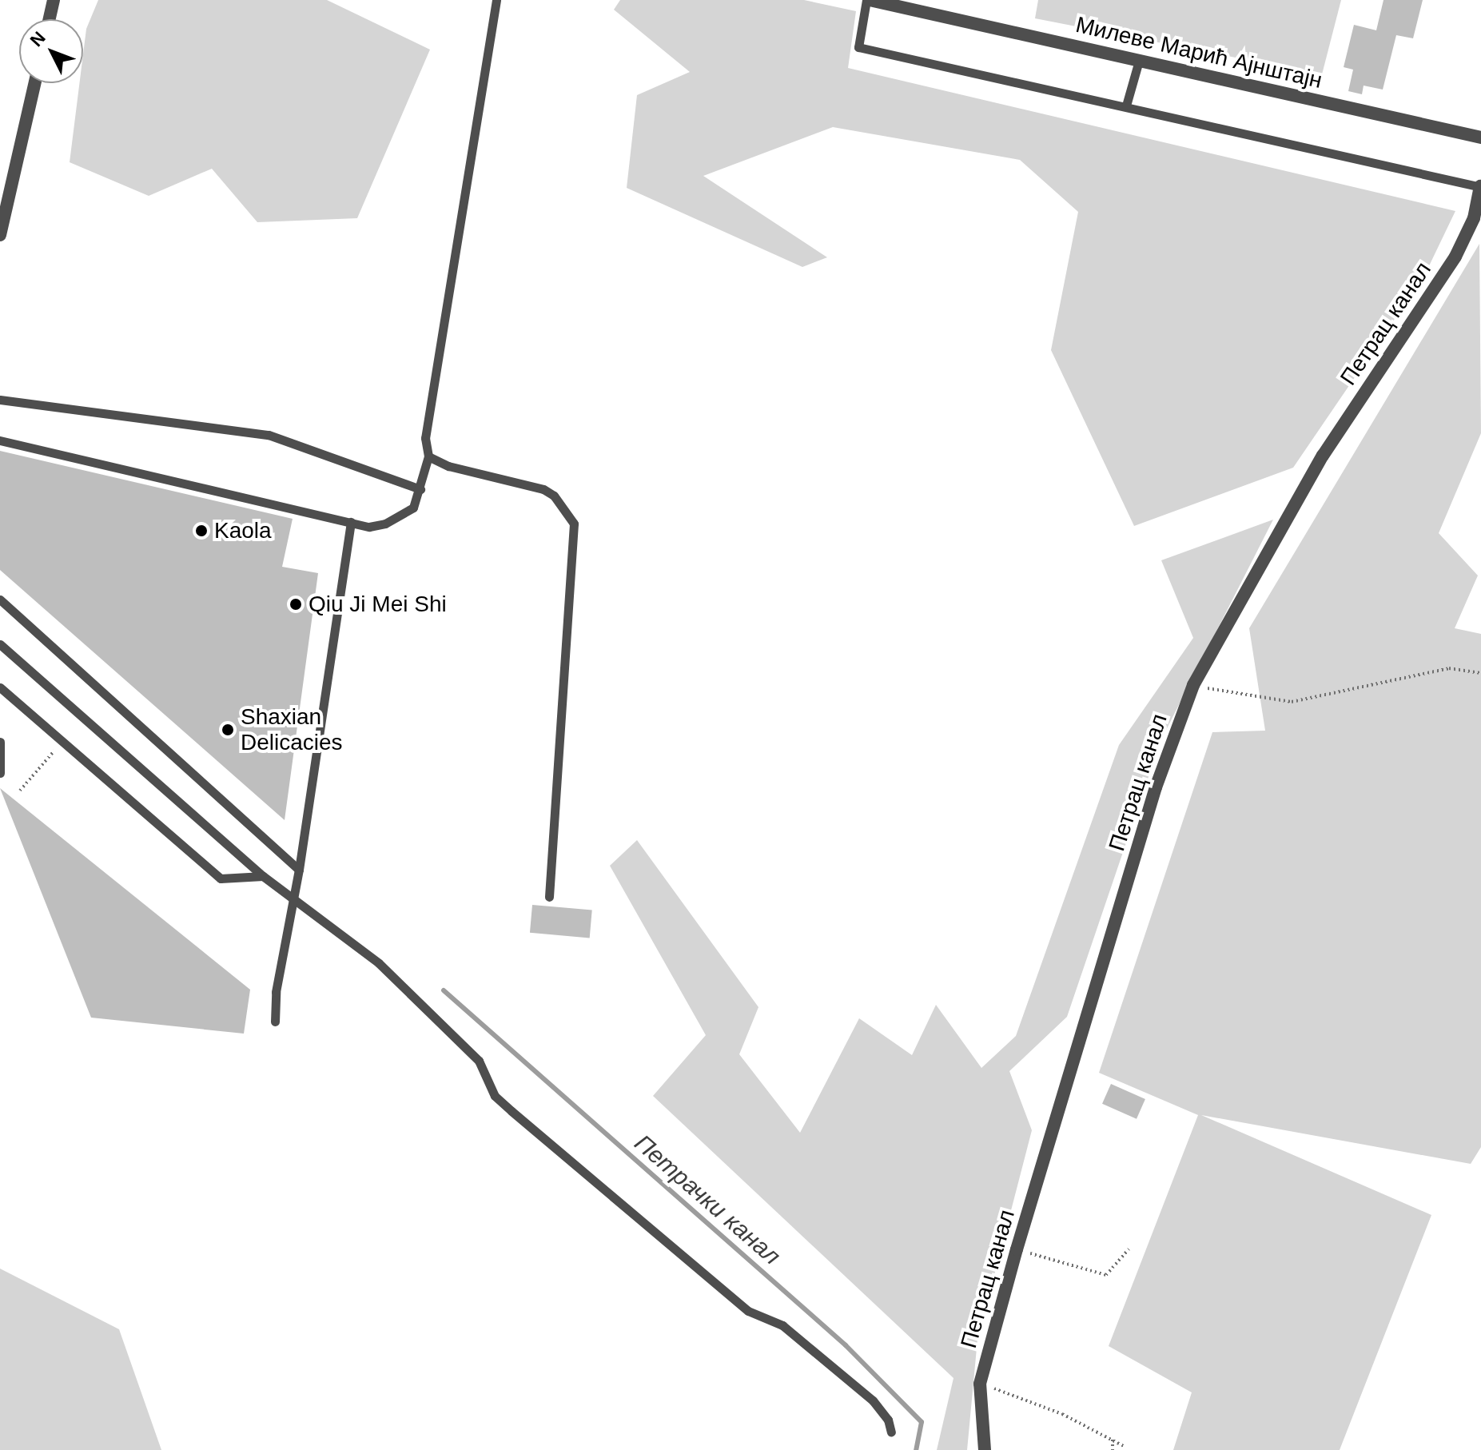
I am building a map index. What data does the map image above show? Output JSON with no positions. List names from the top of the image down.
{
  "streets": {
    "street": ["Милеве Марић Ајнштајн", "Петрац канал"]
  },
  "water": ["Петрачки канал"],
  "places": ["Kaola", "Qiu Ji Mei Shi", "Shaxian Delicacies"],
  "north": "top left"
}
